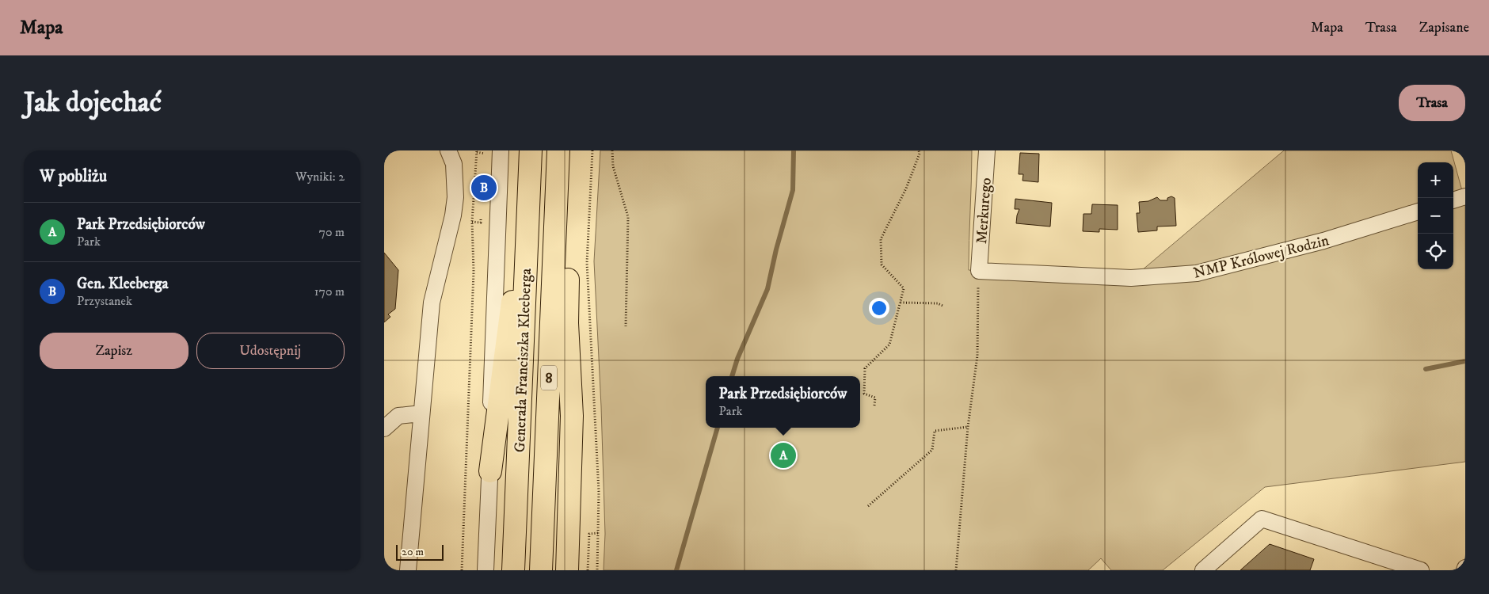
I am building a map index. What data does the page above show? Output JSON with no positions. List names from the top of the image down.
{
  "streets": {
    "highway": ["Generała Franciszka Kleeberga", "8"],
    "street": ["Merkurego", "NMP Królowej Rodzin"]
  },
  "crossings": [
    ["Merkurego", "NMP Królowej Rodzin"]
  ],
  "scale_bar": "20 m",
  "page": {
    "header": "Mapa",
    "nav": ["Mapa", "Trasa", "Zapisane"],
    "buttons": [
      "Trasa",
      ["Zapisz", "Udostępnij"]
    ],
    "title": "Jak dojechać",
    "heading": ["W pobliżu", "Wyniki: 2"],
    "map_buttons": ["+", "−"],
    "pins": ["B", "A"],
    "list": [
      {
        "mark": "A",
        "name": "Park Przedsiębiorców",
        "note": "Park",
        "value": "70 m"
      },
      {
        "mark": "B",
        "name": "Gen. Kleeberga",
        "note": "Przystanek",
        "value": "170 m"
      }
    ],
    "popup": ["Park Przedsiębiorców", "Park"],
    "scale": "20 m"
  }
}
